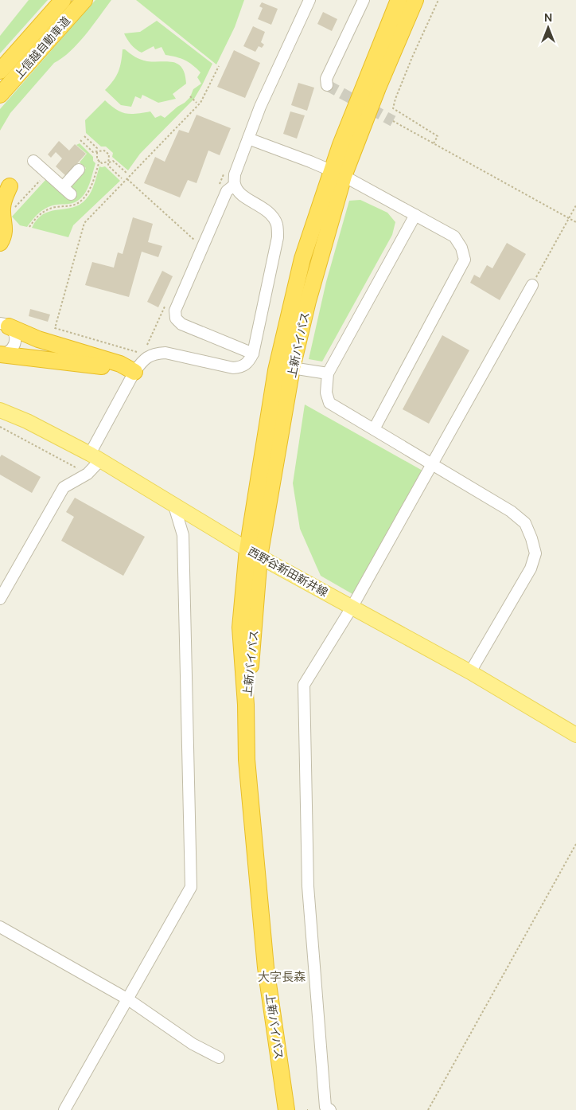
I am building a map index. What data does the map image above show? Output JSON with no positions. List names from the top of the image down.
{
  "streets": {
    "highway": ["上信越自動車道", "上新バイパス"],
    "main road": ["西野谷新田新井線"]
  },
  "crossings": [
    ["上新バイパス", "西野谷新田新井線"]
  ],
  "districts": ["大字長森"],
  "north": "top"
}
